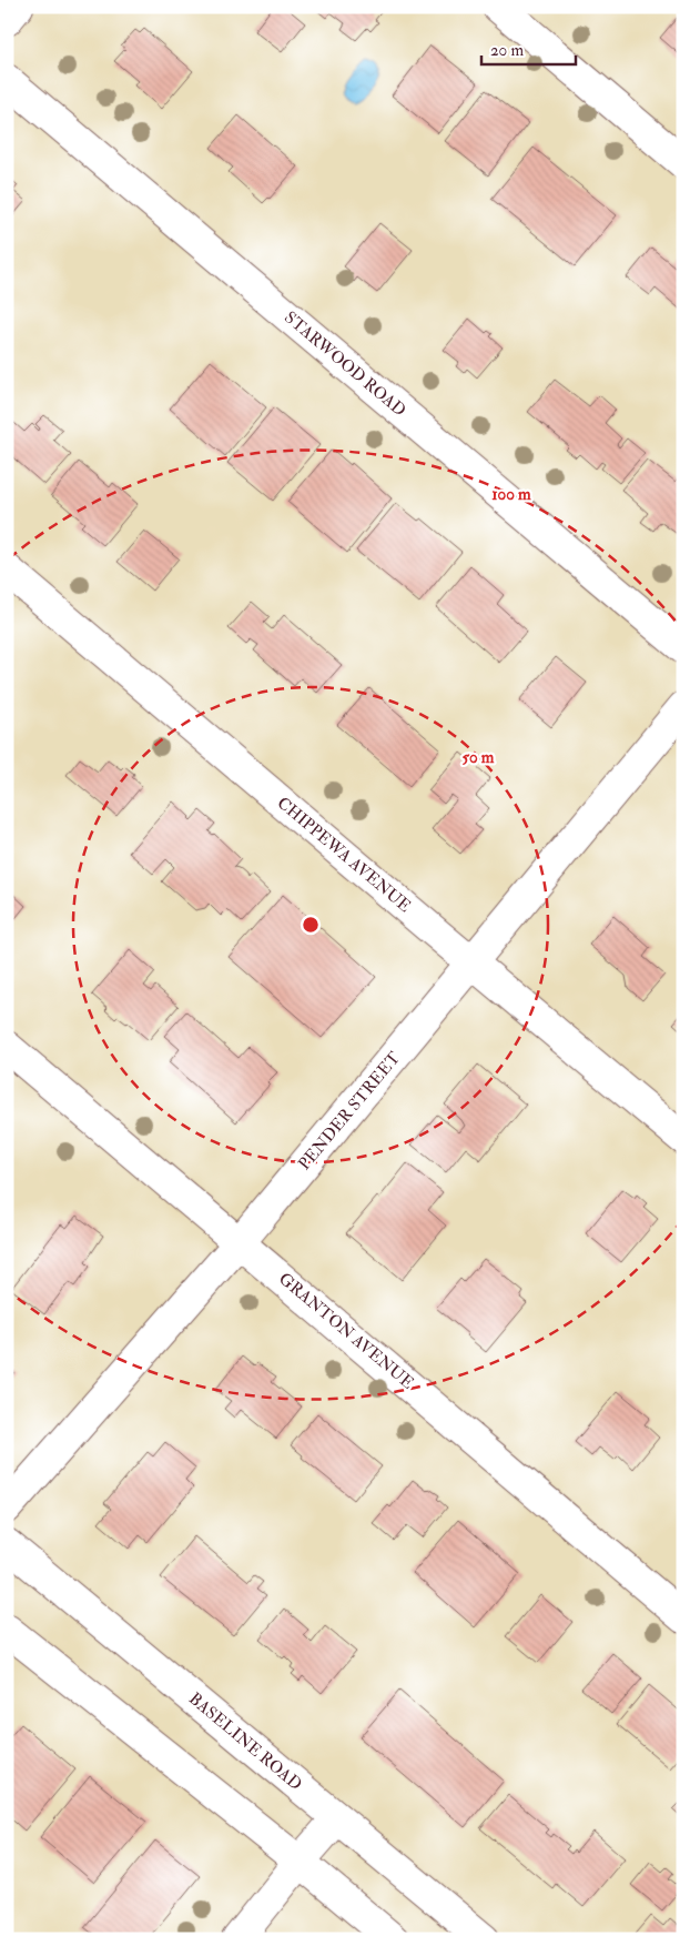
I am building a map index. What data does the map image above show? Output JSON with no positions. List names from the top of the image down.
{
  "streets": {
    "street": [
      "STARWOOD ROAD",
      "CHIPPEWA AVENUE",
      "PENDER STREET",
      "GRANTON AVENUE",
      "BASELINE ROAD"
    ]
  },
  "crossings": [
    ["CHIPPEWA AVENUE", "PENDER STREET"],
    ["PENDER STREET", "GRANTON AVENUE"]
  ],
  "scale_bar": "20 m",
  "rings": ["100 m", "50 m"]
}
